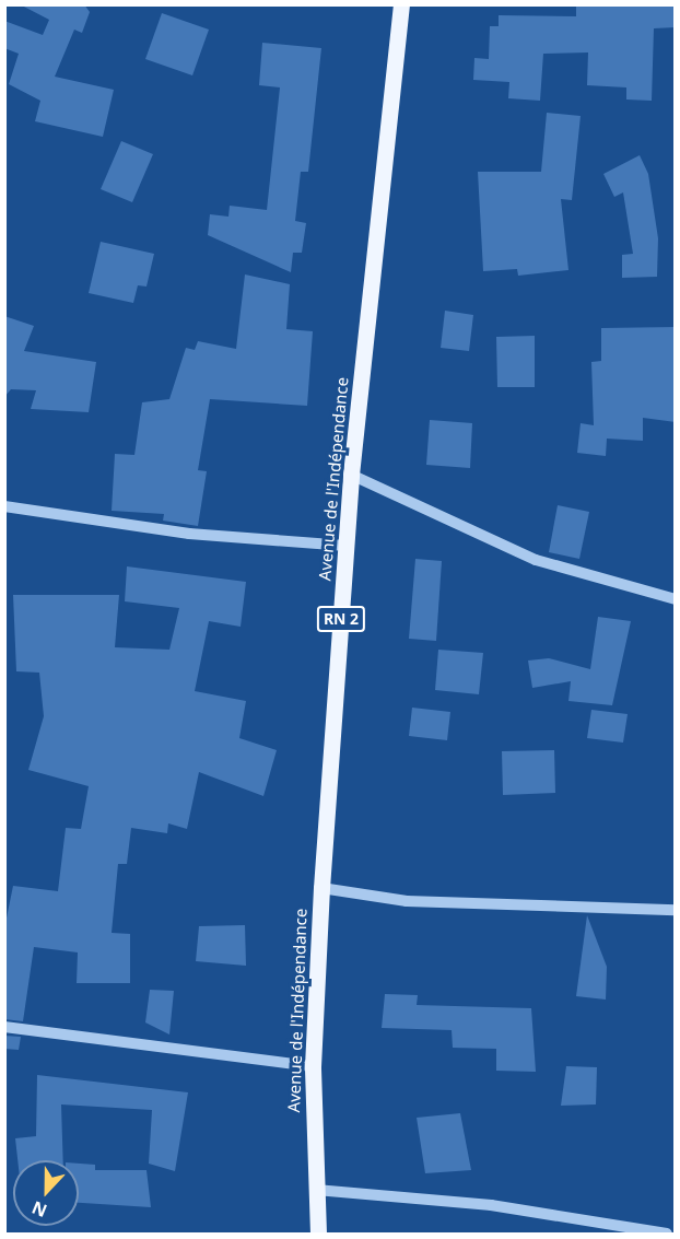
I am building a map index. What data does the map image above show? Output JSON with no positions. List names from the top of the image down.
{
  "streets": {
    "main road": ["Avenue de l'Indépendance", "RN 2"]
  },
  "north": "bottom"
}
